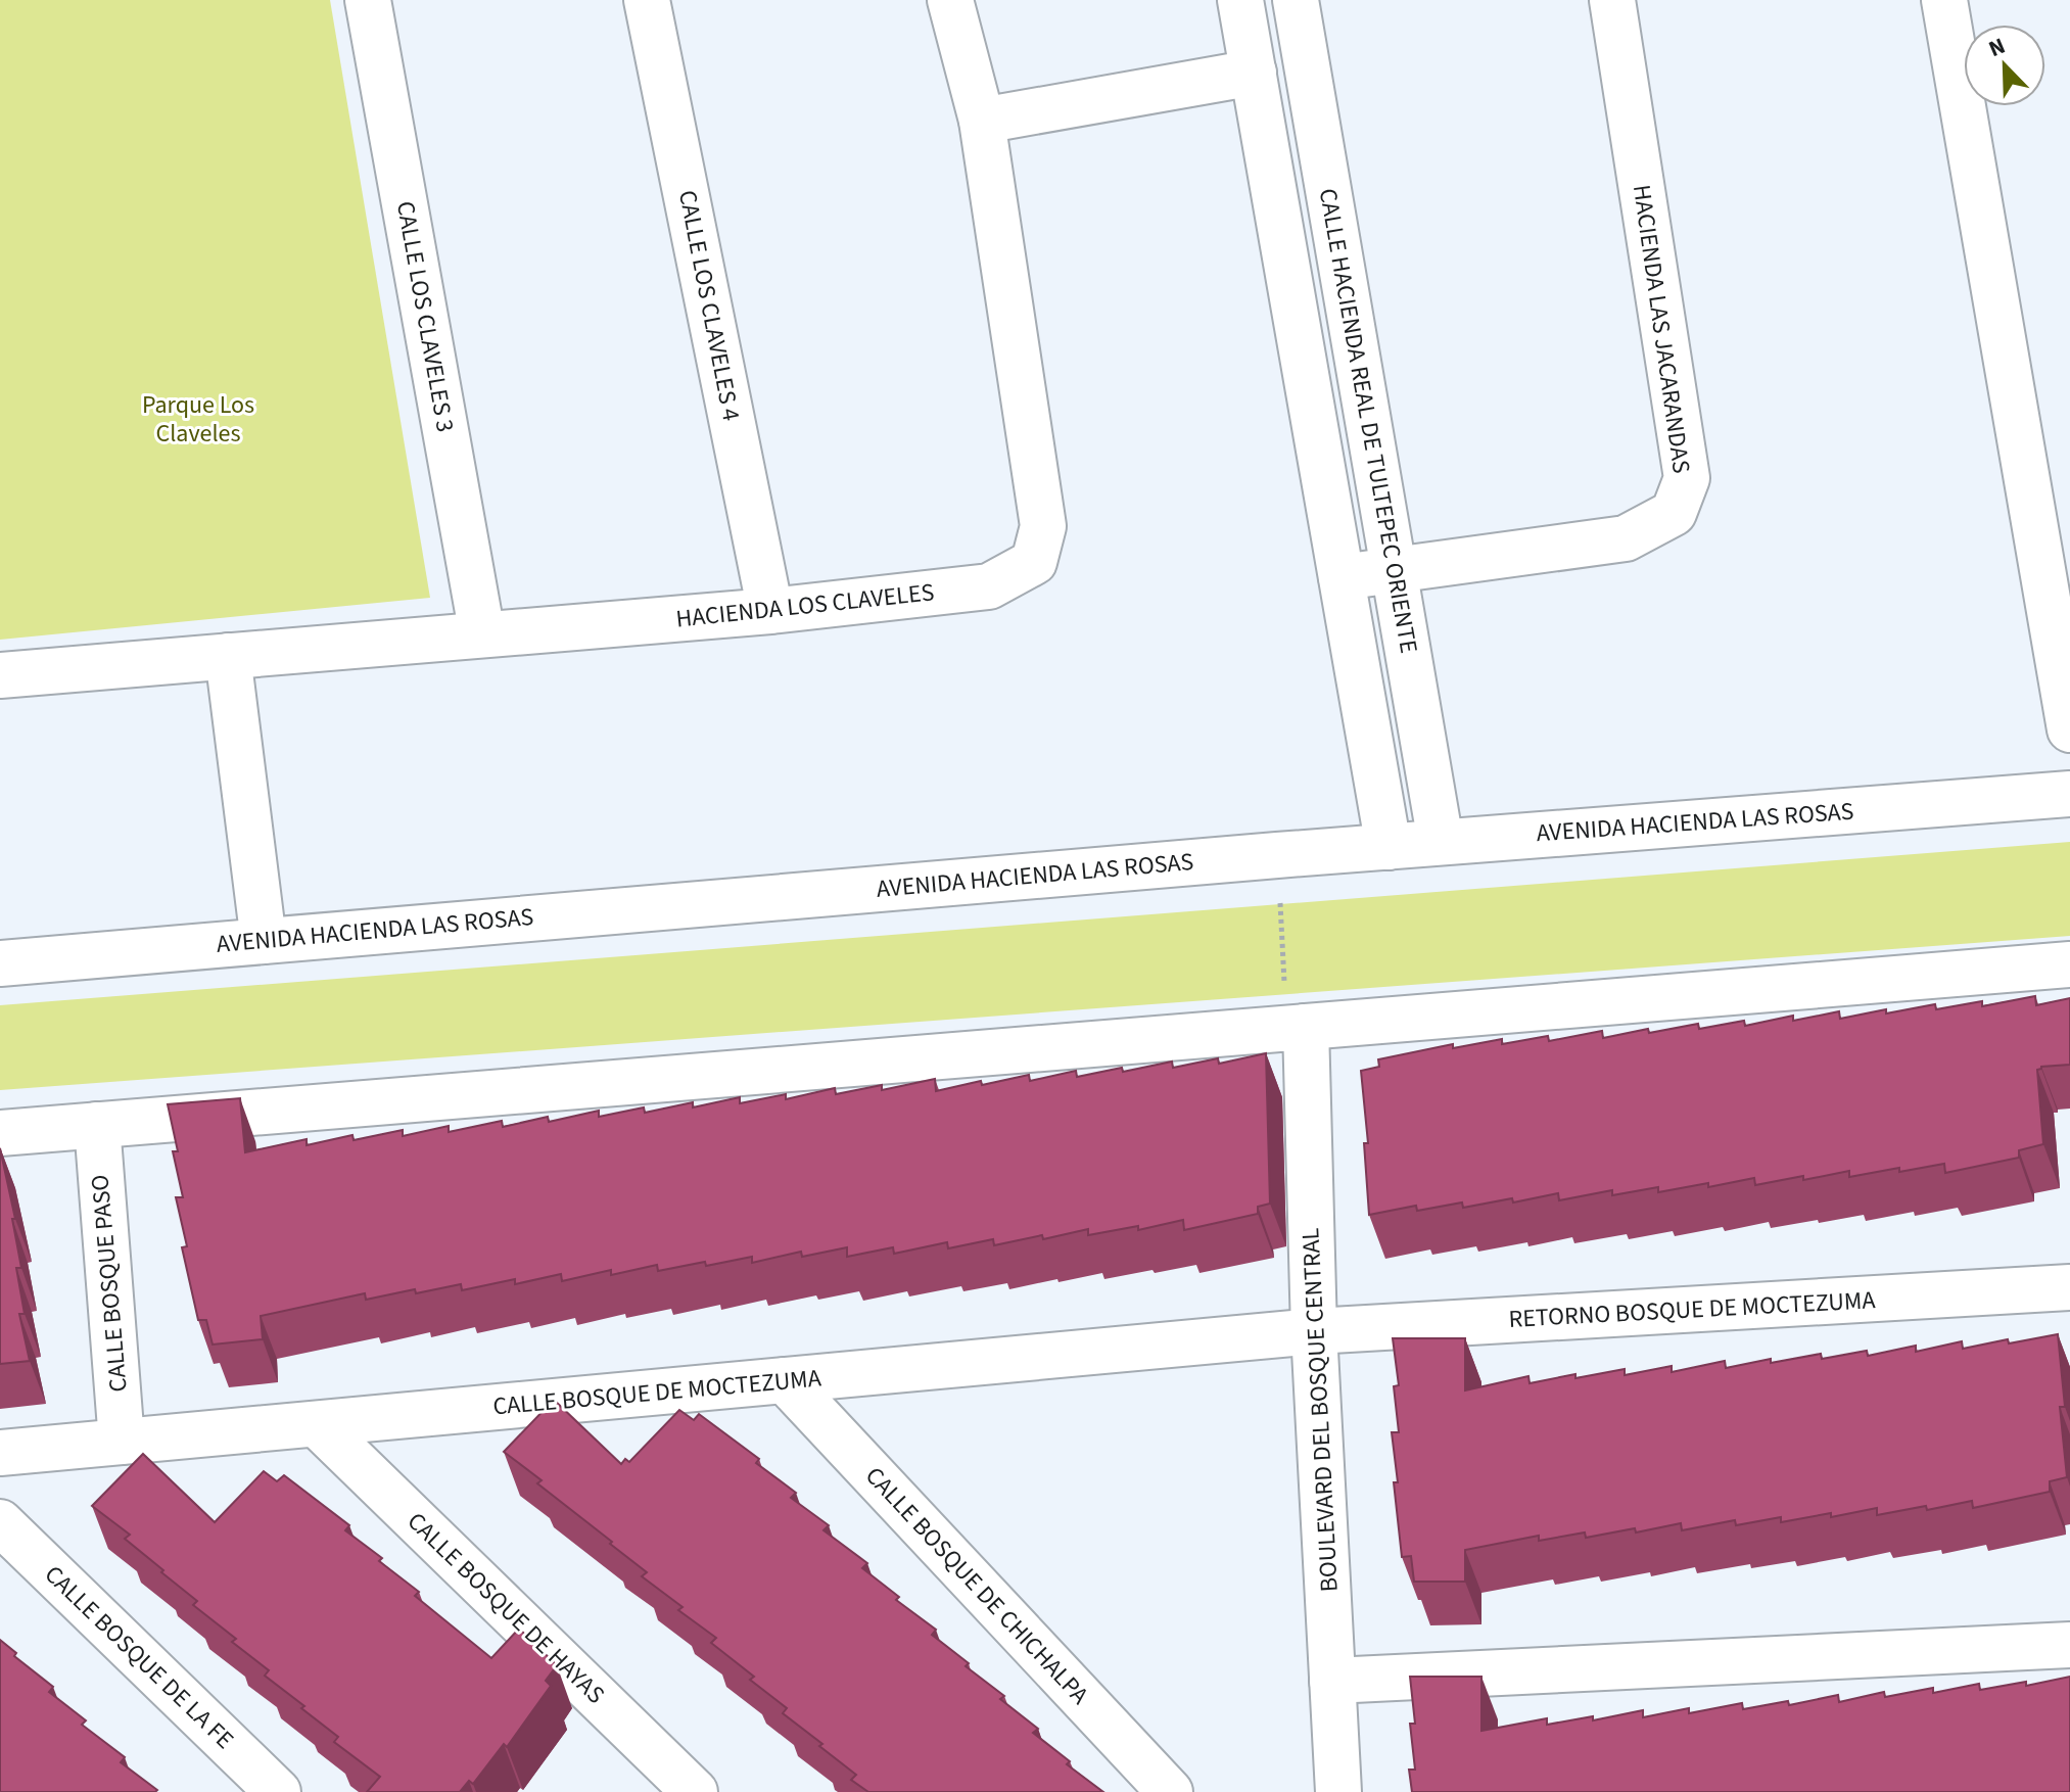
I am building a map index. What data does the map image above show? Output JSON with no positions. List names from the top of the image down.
{
  "streets": {
    "street": [
      "CALLE LOS CLAVELES 4",
      "CALLE LOS CLAVELES 3",
      "HACIENDA LAS JACARANDAS",
      "CALLE HACIENDA REAL DE TULTEPEC ORIENTE",
      "HACIENDA LOS CLAVELES",
      "AVENIDA HACIENDA LAS ROSAS",
      "CALLE BOSQUE PASO",
      "RETORNO BOSQUE DE MOCTEZUMA",
      "CALLE BOSQUE DE MOCTEZUMA",
      "BOULEVARD DEL BOSQUE CENTRAL",
      "CALLE BOSQUE DE CHICHALPA",
      "CALLE BOSQUE DE HAYAS",
      "CALLE BOSQUE DE LA FE"
    ]
  },
  "crossings": [
    ["CALLE LOS CLAVELES 4", "HACIENDA LOS CLAVELES"],
    ["CALLE LOS CLAVELES 3", "HACIENDA LOS CLAVELES"],
    ["HACIENDA LAS JACARANDAS", "CALLE HACIENDA REAL DE TULTEPEC ORIENTE"],
    ["CALLE HACIENDA REAL DE TULTEPEC ORIENTE", "AVENIDA HACIENDA LAS ROSAS"],
    ["CALLE BOSQUE PASO", "CALLE BOSQUE DE MOCTEZUMA"],
    ["RETORNO BOSQUE DE MOCTEZUMA", "CALLE BOSQUE DE MOCTEZUMA"],
    ["RETORNO BOSQUE DE MOCTEZUMA", "BOULEVARD DEL BOSQUE CENTRAL"],
    ["CALLE BOSQUE DE MOCTEZUMA", "BOULEVARD DEL BOSQUE CENTRAL"],
    ["CALLE BOSQUE DE MOCTEZUMA", "CALLE BOSQUE DE CHICHALPA"],
    ["CALLE BOSQUE DE MOCTEZUMA", "CALLE BOSQUE DE HAYAS"]
  ],
  "parks": ["Parque Los Claveles"],
  "north": "top left"
}
